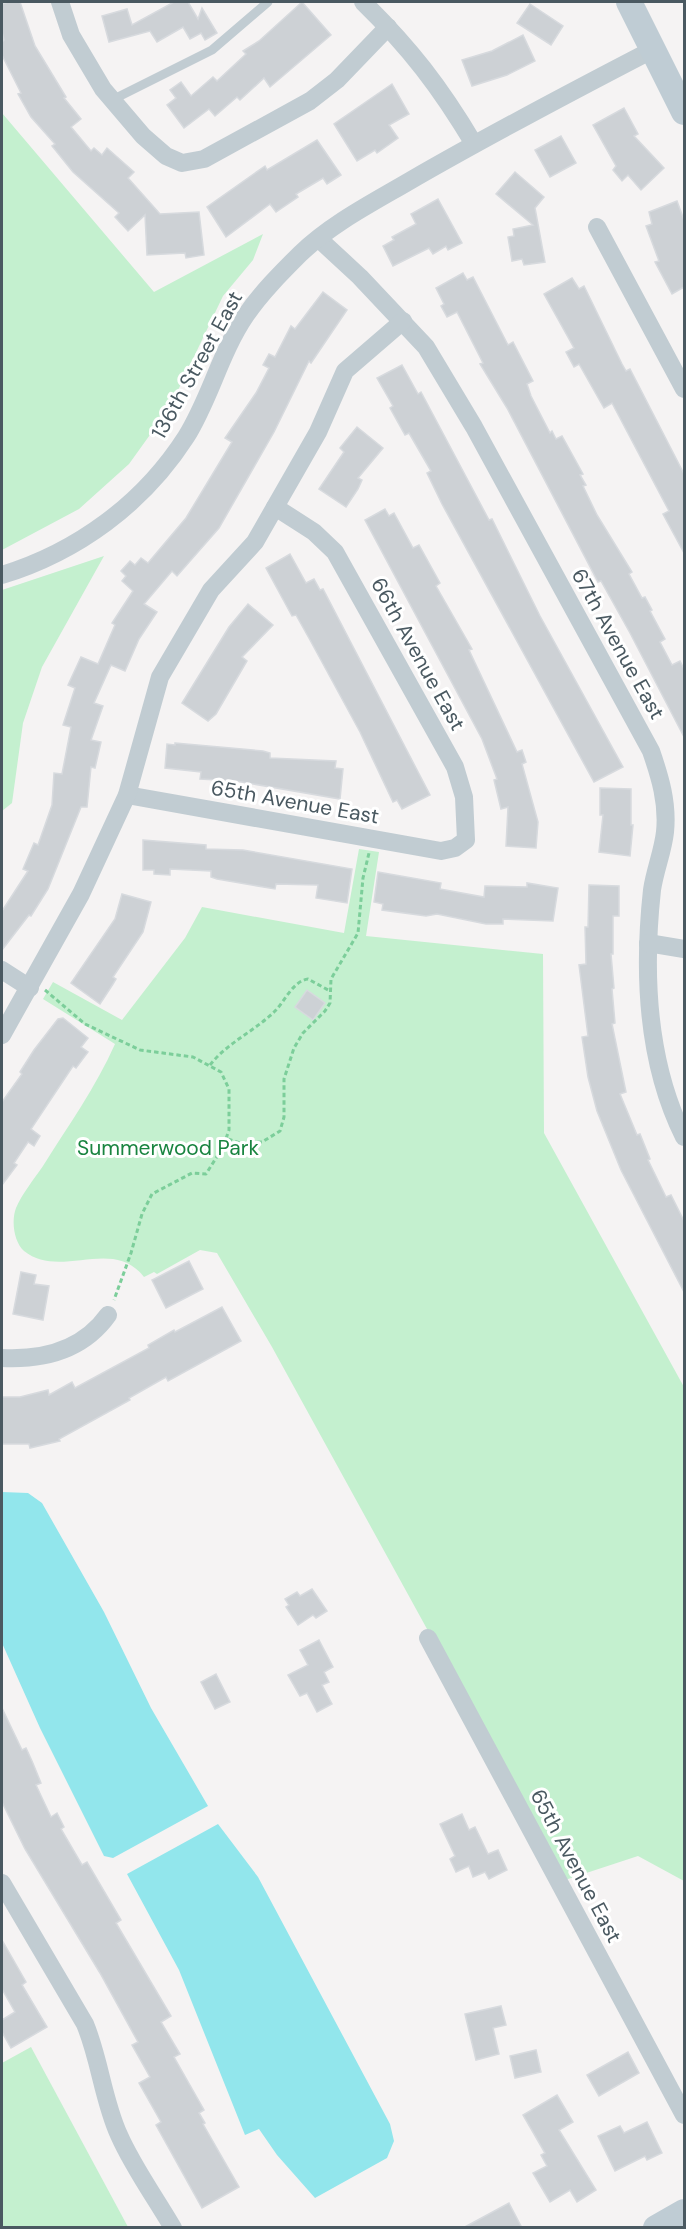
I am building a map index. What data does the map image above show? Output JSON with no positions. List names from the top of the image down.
{
  "streets": {
    "street": [
      "136th Street East",
      "67th Avenue East",
      "66th Avenue East",
      "65th Avenue East"
    ]
  },
  "crossings": [
    ["136th Street East", "67th Avenue East"],
    ["66th Avenue East", "65th Avenue East"]
  ],
  "parks": ["Summerwood Park"]
}
